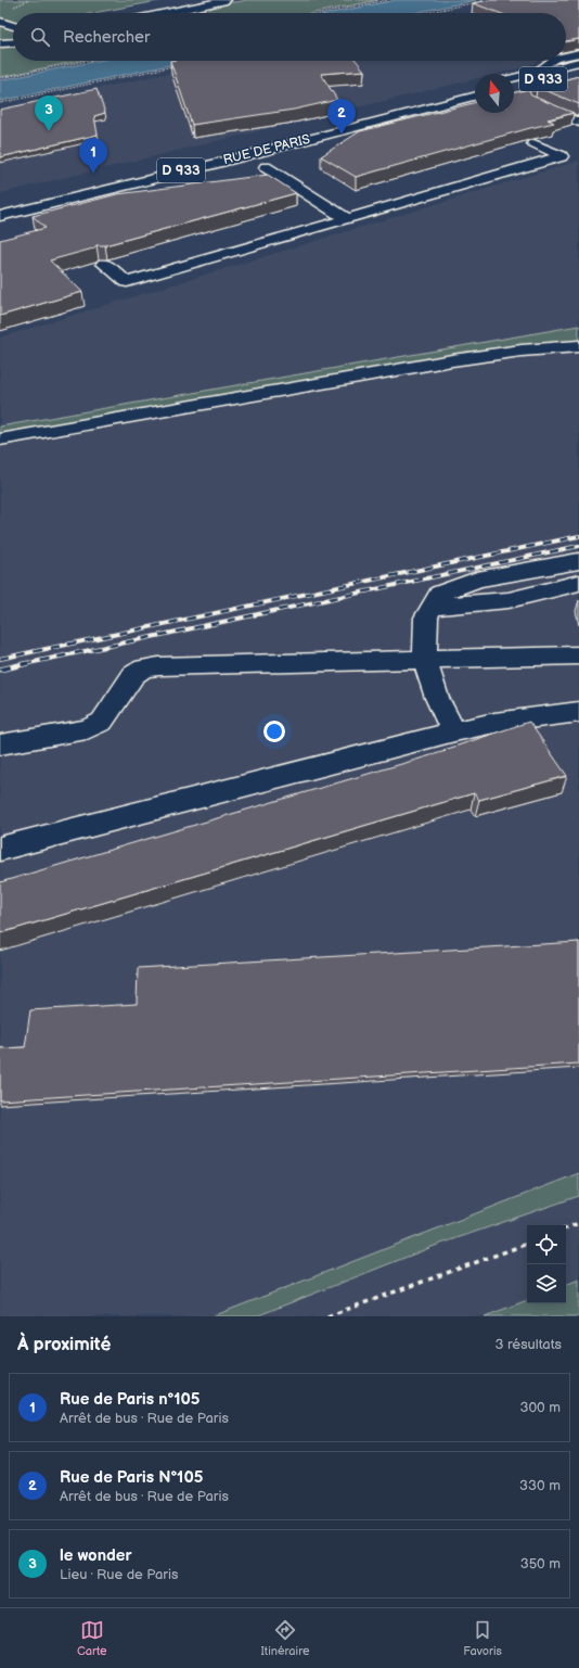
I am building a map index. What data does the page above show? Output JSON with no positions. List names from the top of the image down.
{
  "streets": {
    "main road": ["D 933", "RUE DE PARIS"]
  },
  "north": "top",
  "page": {
    "search": "Rechercher",
    "pins": ["3", "2", "1"],
    "heading": ["À proximité", "3 résultats"],
    "list": [
      {
        "mark": "1",
        "name": "Rue de Paris n°105",
        "note": "Arrêt de bus · Rue de Paris",
        "value": "300 m"
      },
      {
        "mark": "2",
        "name": "Rue de Paris N°105",
        "note": "Arrêt de bus · Rue de Paris",
        "value": "330 m"
      },
      {
        "mark": "3",
        "name": "le wonder",
        "note": "Lieu · Rue de Paris",
        "value": "350 m"
      }
    ],
    "nav": ["Carte", "Itinéraire", "Favoris"]
  }
}
